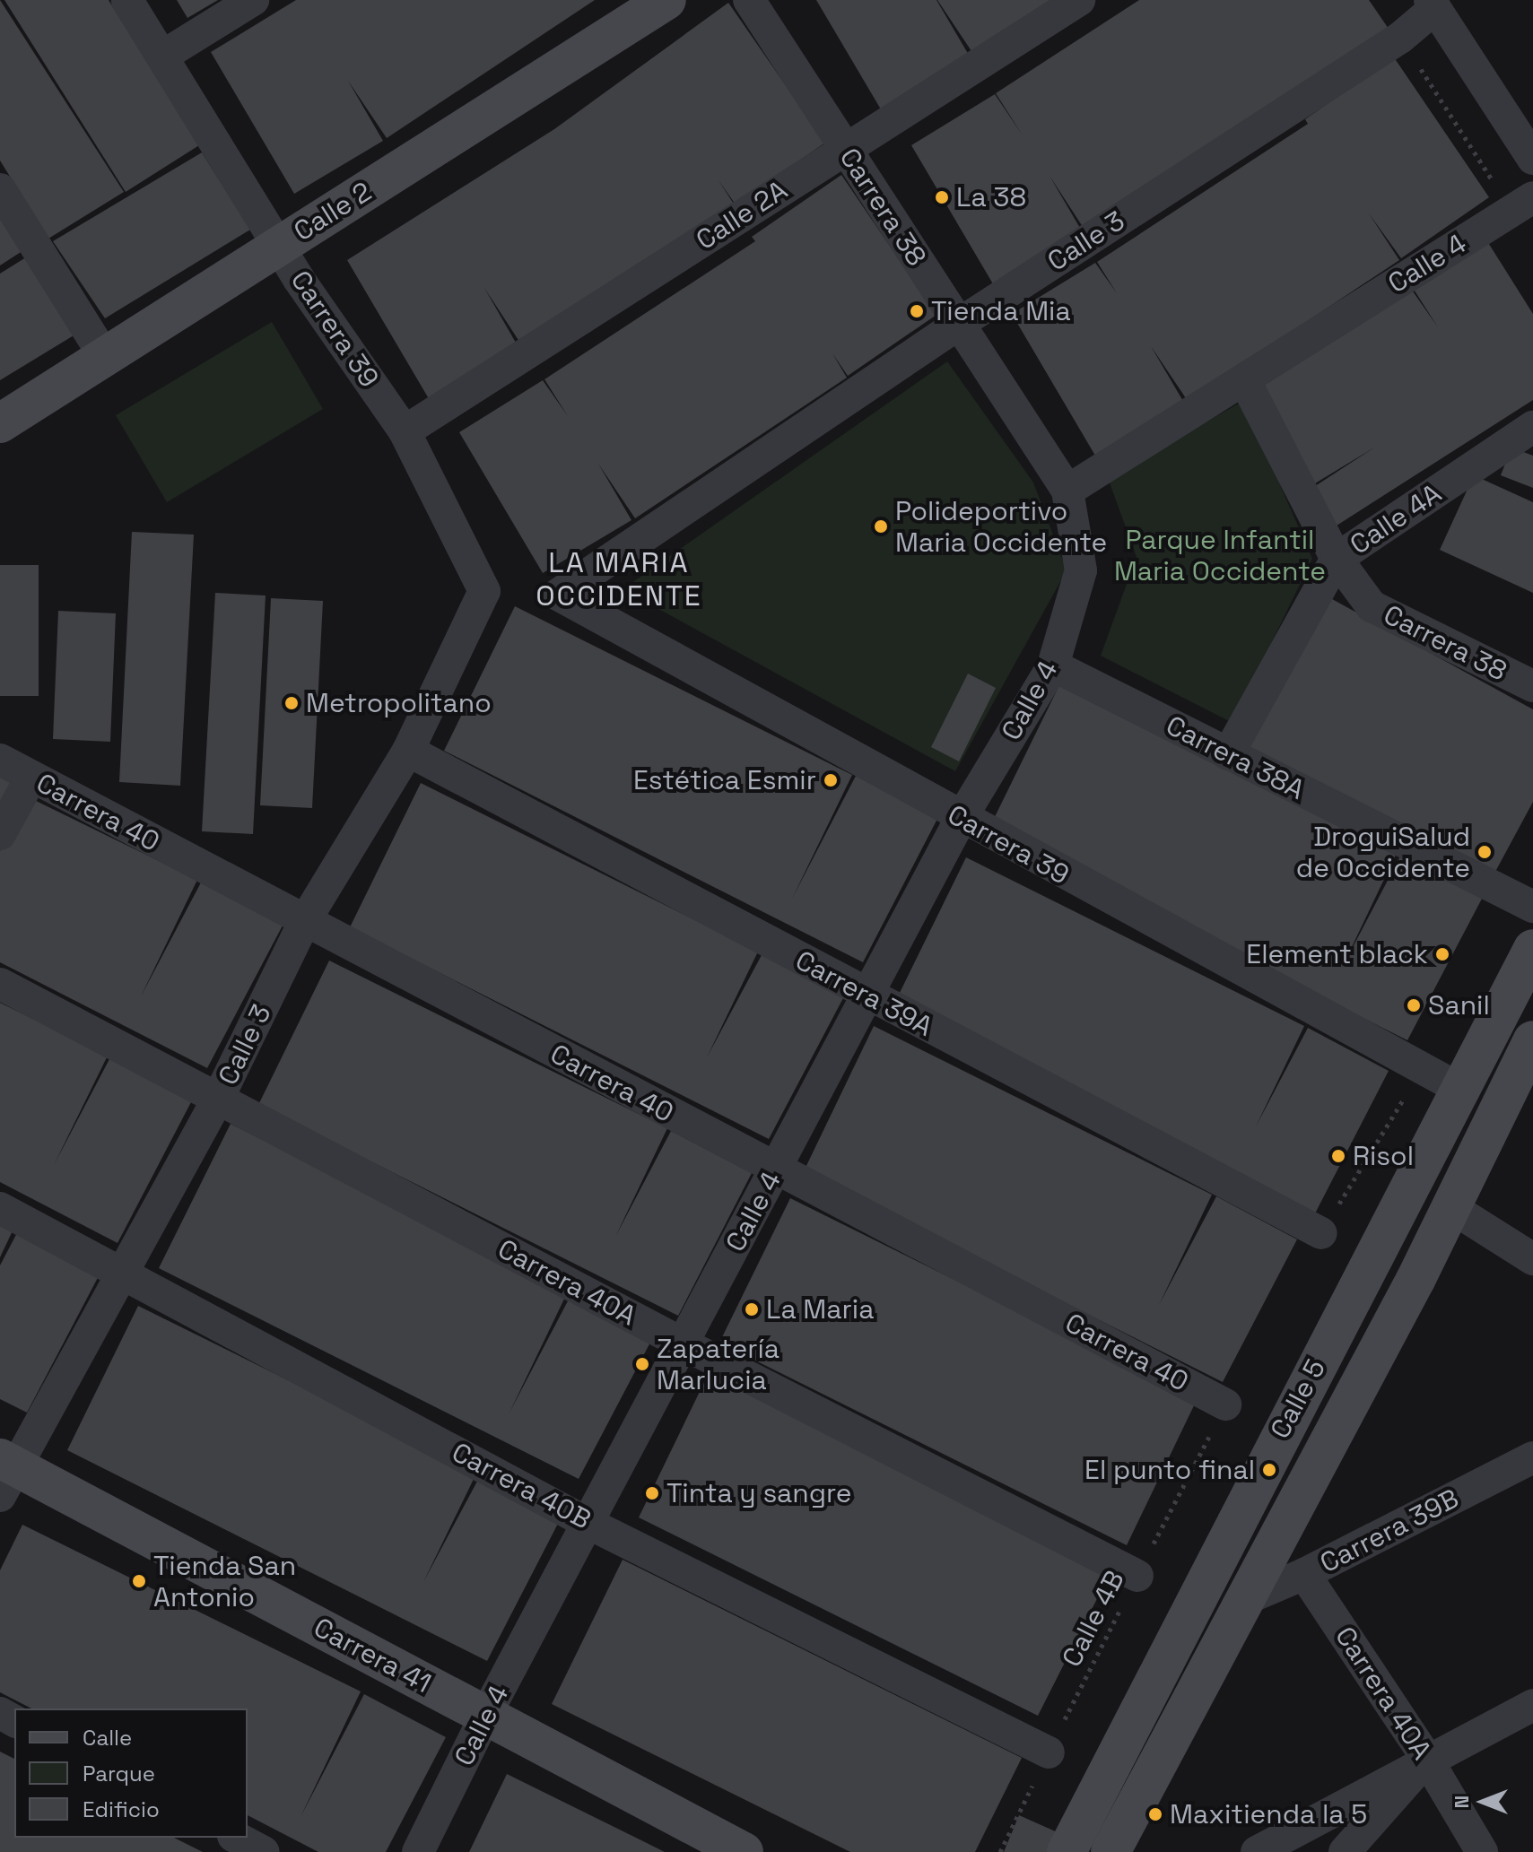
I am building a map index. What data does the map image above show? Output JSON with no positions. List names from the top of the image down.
{
  "streets": {
    "main road": ["Calle 2", "Calle 5", "Carrera 41"],
    "street": [
      "Carrera 38",
      "Calle 2A",
      "Calle 3",
      "Calle 4",
      "Carrera 39",
      "Calle 4A",
      "Carrera 38A",
      "Carrera 40",
      "Carrera 39A",
      "Carrera 40A",
      "Carrera 40B",
      "Carrera 39B"
    ],
    "path": ["Calle 4B"]
  },
  "crossings": [
    ["Carrera 38", "Calle 2A"],
    ["Carrera 38", "Calle 3"],
    ["Carrera 38", "Calle 4"],
    ["Carrera 38", "Calle 4A"],
    ["Calle 2", "Carrera 39"],
    ["Calle 2A", "Carrera 39"],
    ["Calle 3", "Carrera 39"],
    ["Calle 3", "Carrera 40"],
    ["Calle 3", "Carrera 39A"],
    ["Calle 3", "Carrera 40A"],
    ["Calle 3", "Carrera 40B"],
    ["Calle 3", "Carrera 41"],
    ["Calle 4", "Carrera 39"],
    ["Calle 4", "Carrera 38A"],
    ["Calle 4", "Carrera 40"],
    ["Calle 4", "Carrera 39A"],
    ["Calle 4", "Carrera 40A"],
    ["Calle 4", "Carrera 40B"],
    ["Calle 4", "Carrera 41"],
    ["Carrera 39", "Calle 5"],
    ["Calle 4A", "Carrera 38A"],
    ["Carrera 40", "Calle 4B"],
    ["Carrera 40A", "Carrera 39B"],
    ["Carrera 40A", "Calle 4B"],
    ["Calle 5", "Carrera 39B"],
    ["Carrera 40B", "Calle 4B"]
  ],
  "districts": ["LA MARIA OCCIDENTE"],
  "parks": ["Parque Infantil Maria Occidente"],
  "places": [
    "La 38",
    "Tienda Mia",
    "Polideportivo Maria Occidente",
    "Metropolitano",
    "Estética Esmir",
    "DroguiSalud de Occidente",
    "Element black",
    "Sanil",
    "Risol",
    "La Maria",
    "Zapatería Marlucia",
    "El punto final",
    "Tinta y sangre",
    "Tienda San Antonio",
    "Maxitienda la 5"
  ],
  "legend": ["Calle", "Parque", "Edificio"],
  "north": "left"
}
